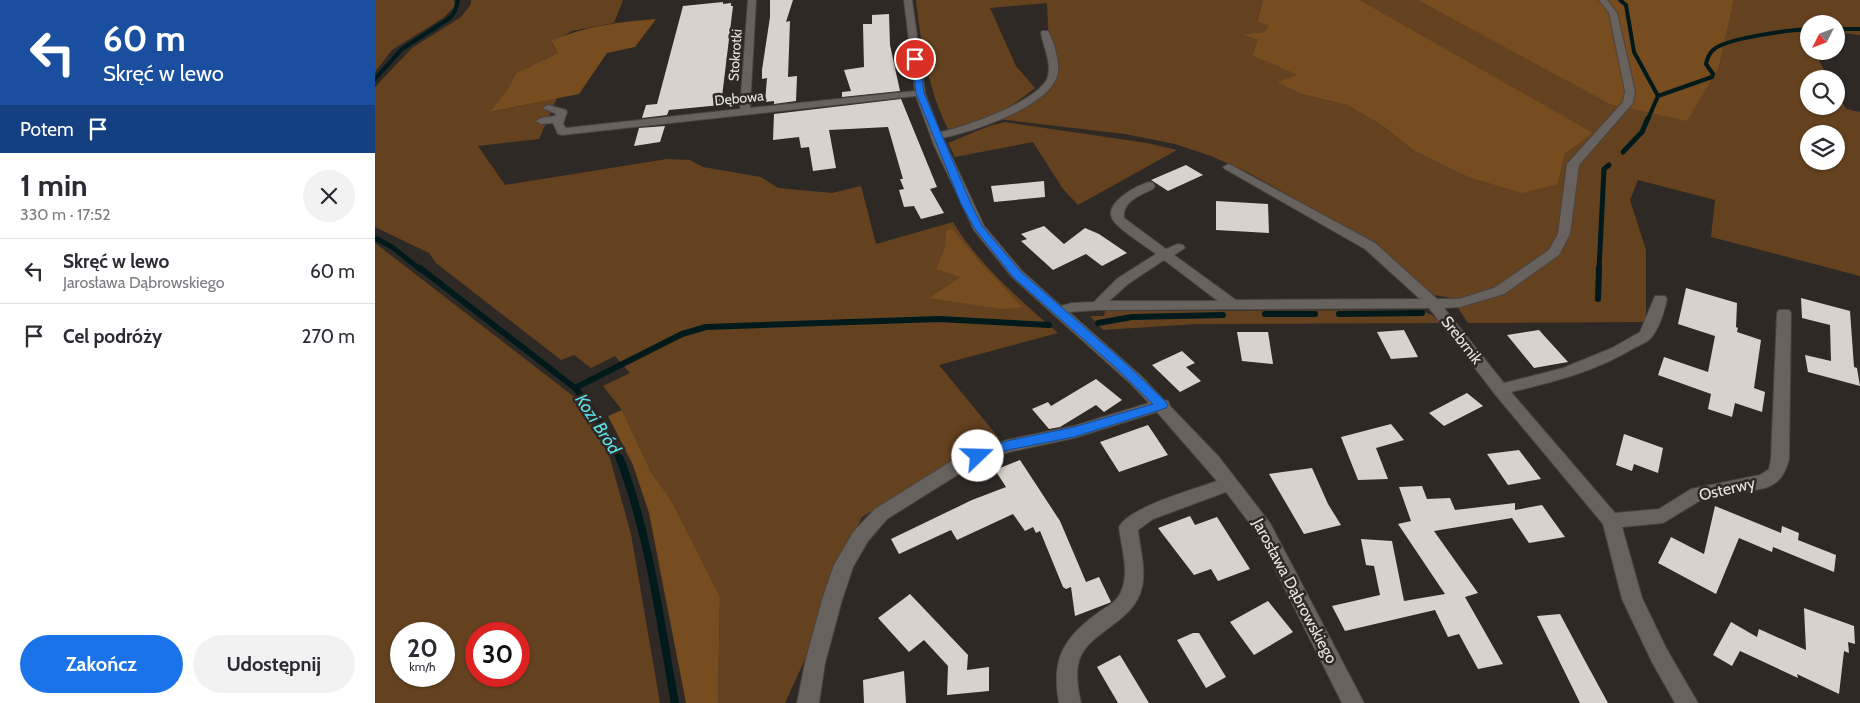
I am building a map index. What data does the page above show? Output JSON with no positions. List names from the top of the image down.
{
  "streets": {
    "street": [
      "Stokrotki",
      "Dębowa",
      "Srebrnik",
      "Osterwy",
      "Jarosława Dąbrowskiego"
    ]
  },
  "crossings": [
    ["Stokrotki", "Dębowa"],
    ["Dębowa", "Jarosława Dąbrowskiego"],
    ["Srebrnik", "Osterwy"]
  ],
  "water": ["Kozi Bród"],
  "north": "bottom left",
  "page": {
    "turn": ["60 m", "Skręć w lewo"],
    "then": "Potem",
    "heading": ["1 min", "330 m · 17:52"],
    "list": [
      {
        "name": "Skręć w lewo",
        "note": "Jarosława Dąbrowskiego",
        "value": "60 m"
      },
      {
        "name": "Cel podróży",
        "value": "270 m"
      }
    ],
    "speed": "20 km/h",
    "limit": "30",
    "buttons": ["Zakończ", "Udostępnij"]
  }
}
